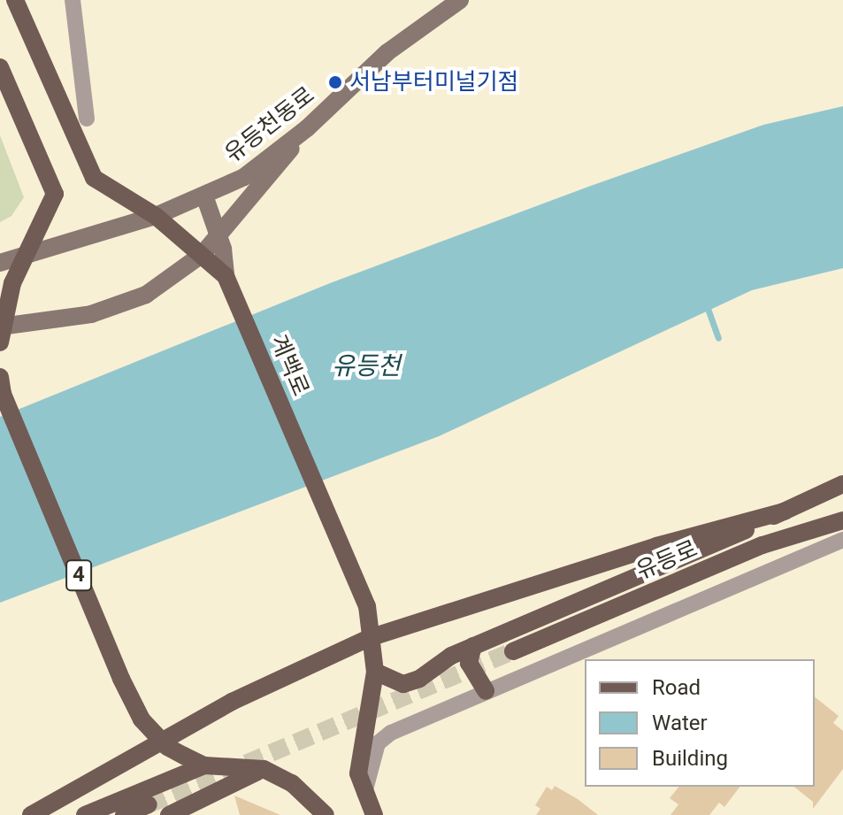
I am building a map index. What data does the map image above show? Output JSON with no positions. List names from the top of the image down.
{
  "streets": {
    "main road": [
      "유등천동로",
      "계백로",
      "유등로",
      "4"
    ]
  },
  "crossings": [
    ["유등천동로", "계백로"]
  ],
  "water": ["유등천"],
  "places": ["서남부터미널기점"],
  "legend": ["Road", "Water", "Building"]
}
